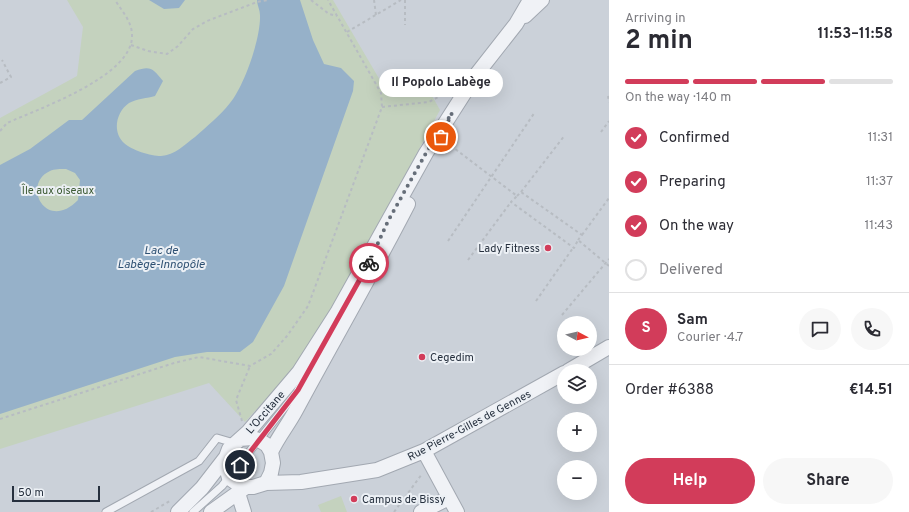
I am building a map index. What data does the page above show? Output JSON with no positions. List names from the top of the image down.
{
  "streets": {
    "street": ["L'Occitane", "Rue Pierre-Gilles de Gennes"]
  },
  "crossings": [
    ["L'Occitane", "Rue Pierre-Gilles de Gennes"]
  ],
  "water": ["Lac de Labège-Innopôle"],
  "parks": ["Île aux oiseaux"],
  "places": [
    "Il Popolo Labège",
    "Lady Fitness",
    "Cegedim",
    "Campus de Bissy"
  ],
  "scale_bar": "50 m",
  "north": "right",
  "page": {
    "heading": ["2 min", "Arriving in", "11:53–11:58"],
    "panel": [
      "Sam",
      "Courier · 4.7",
      "Order #6388",
      "€14.51"
    ],
    "bar": "On the way · 140 m",
    "bubble": "Il Popolo Labège",
    "list": [
      ["Confirmed", "11:31"],
      ["Preparing", "11:37"],
      ["On the way", "11:43"],
      "Delivered"
    ],
    "round": "S",
    "map_buttons": ["+", "−"],
    "buttons": ["Help", "Share"],
    "scale": "50 m"
  }
}
